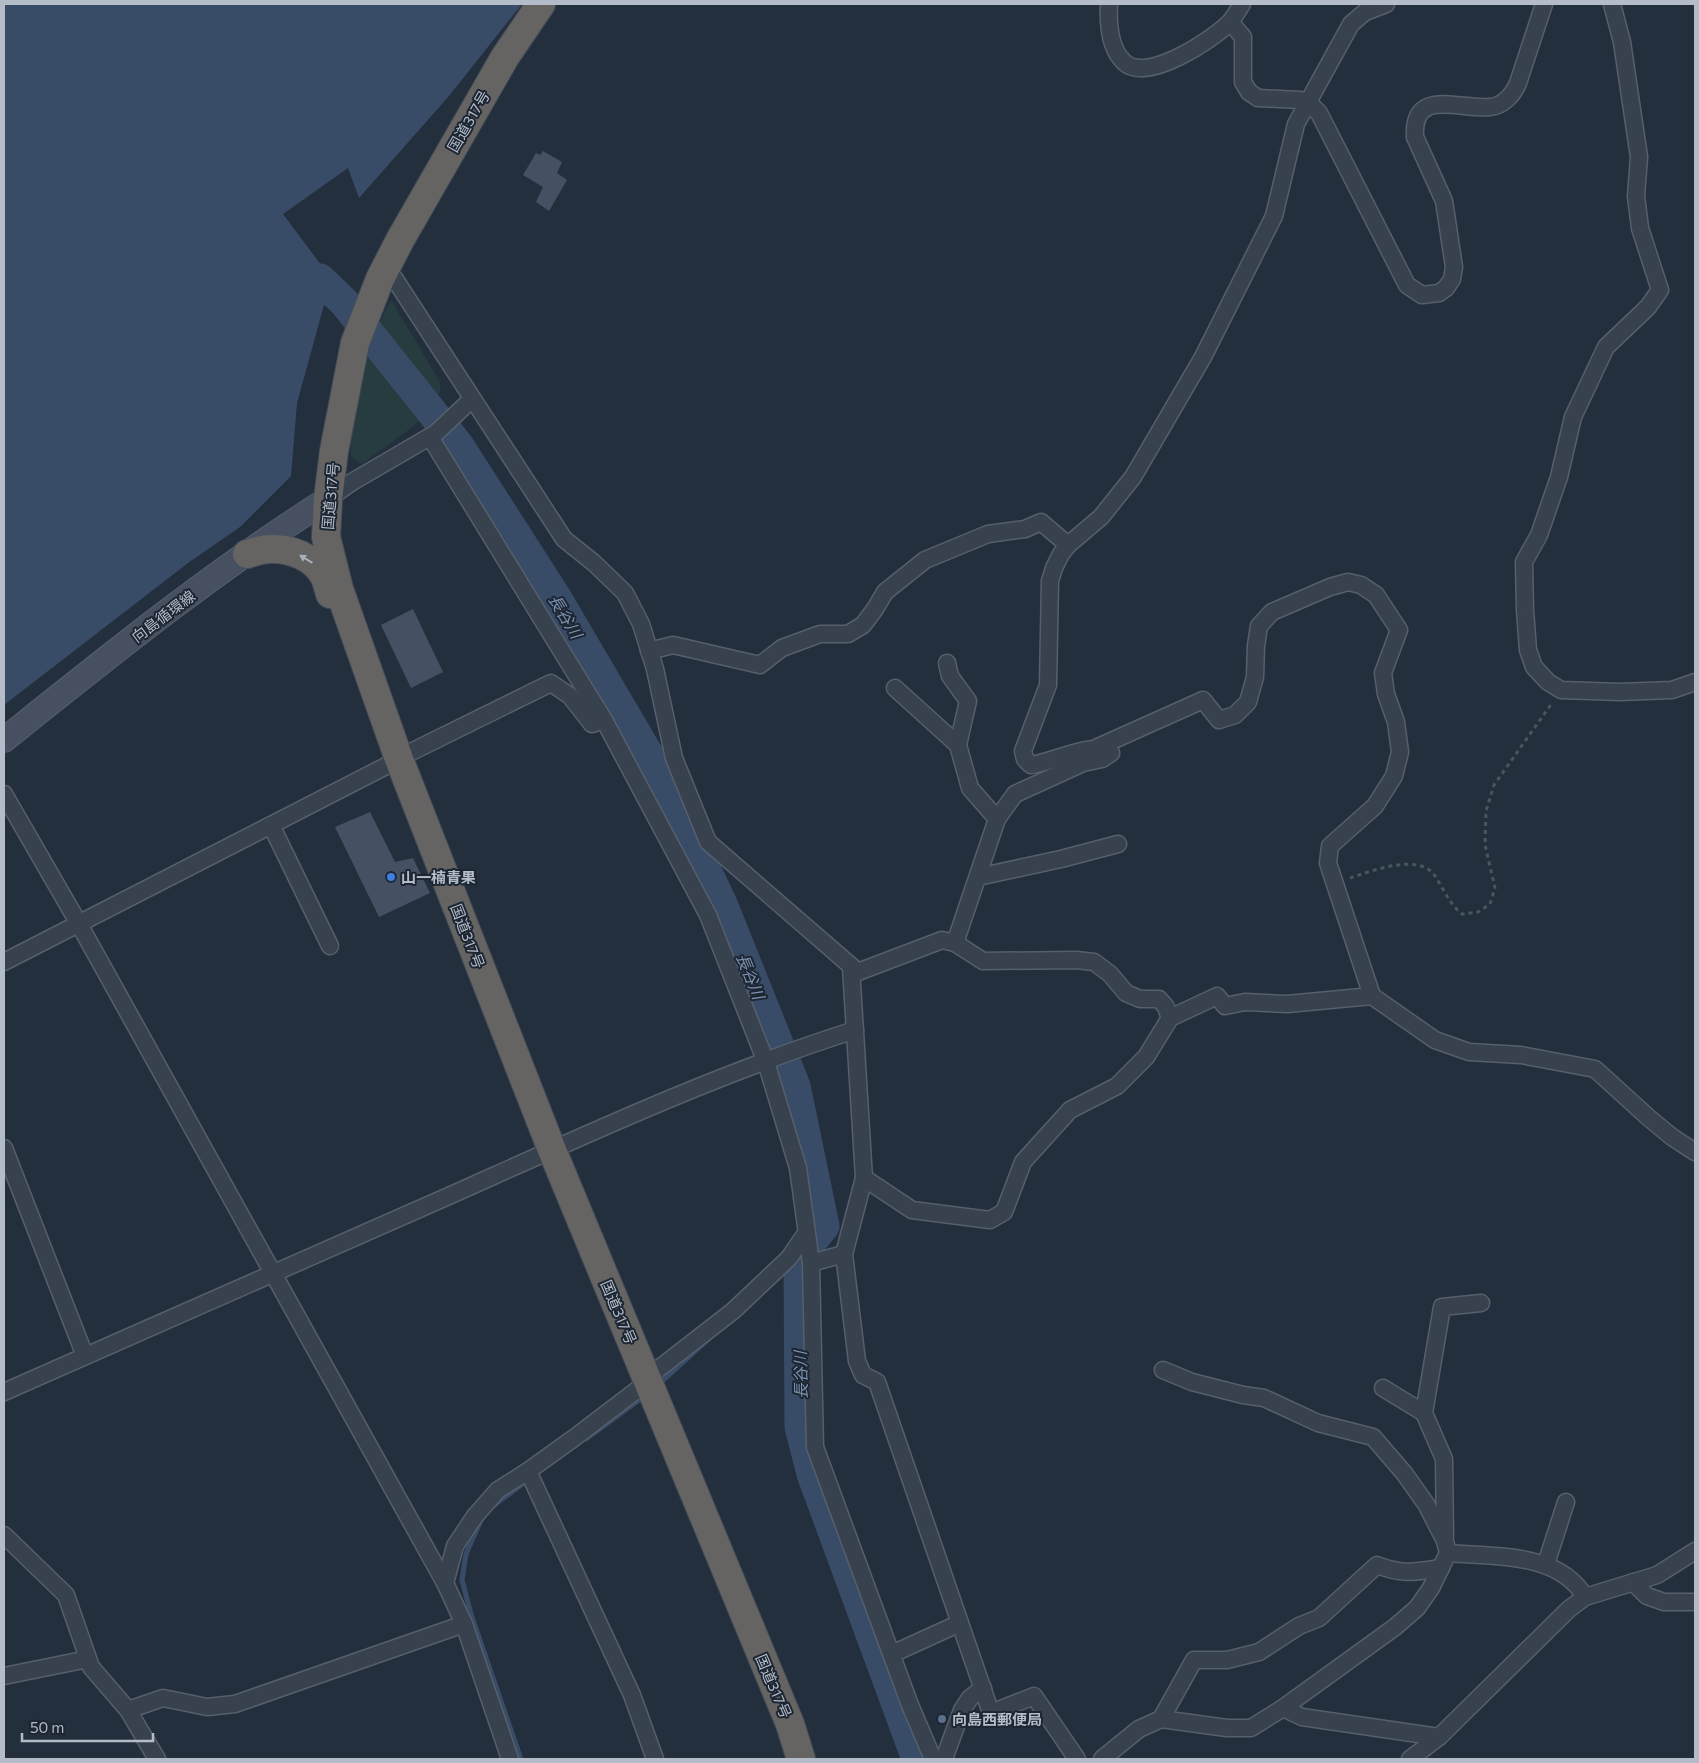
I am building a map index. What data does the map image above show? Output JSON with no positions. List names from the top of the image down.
{
  "streets": {
    "highway": ["国道317号"],
    "main road": ["向島循環線"]
  },
  "crossings": [
    ["国道317号", "向島循環線"]
  ],
  "water": ["長谷川"],
  "places": ["山一楠青果", "向島西郵便局"],
  "scale_bar": "50 m"
}
